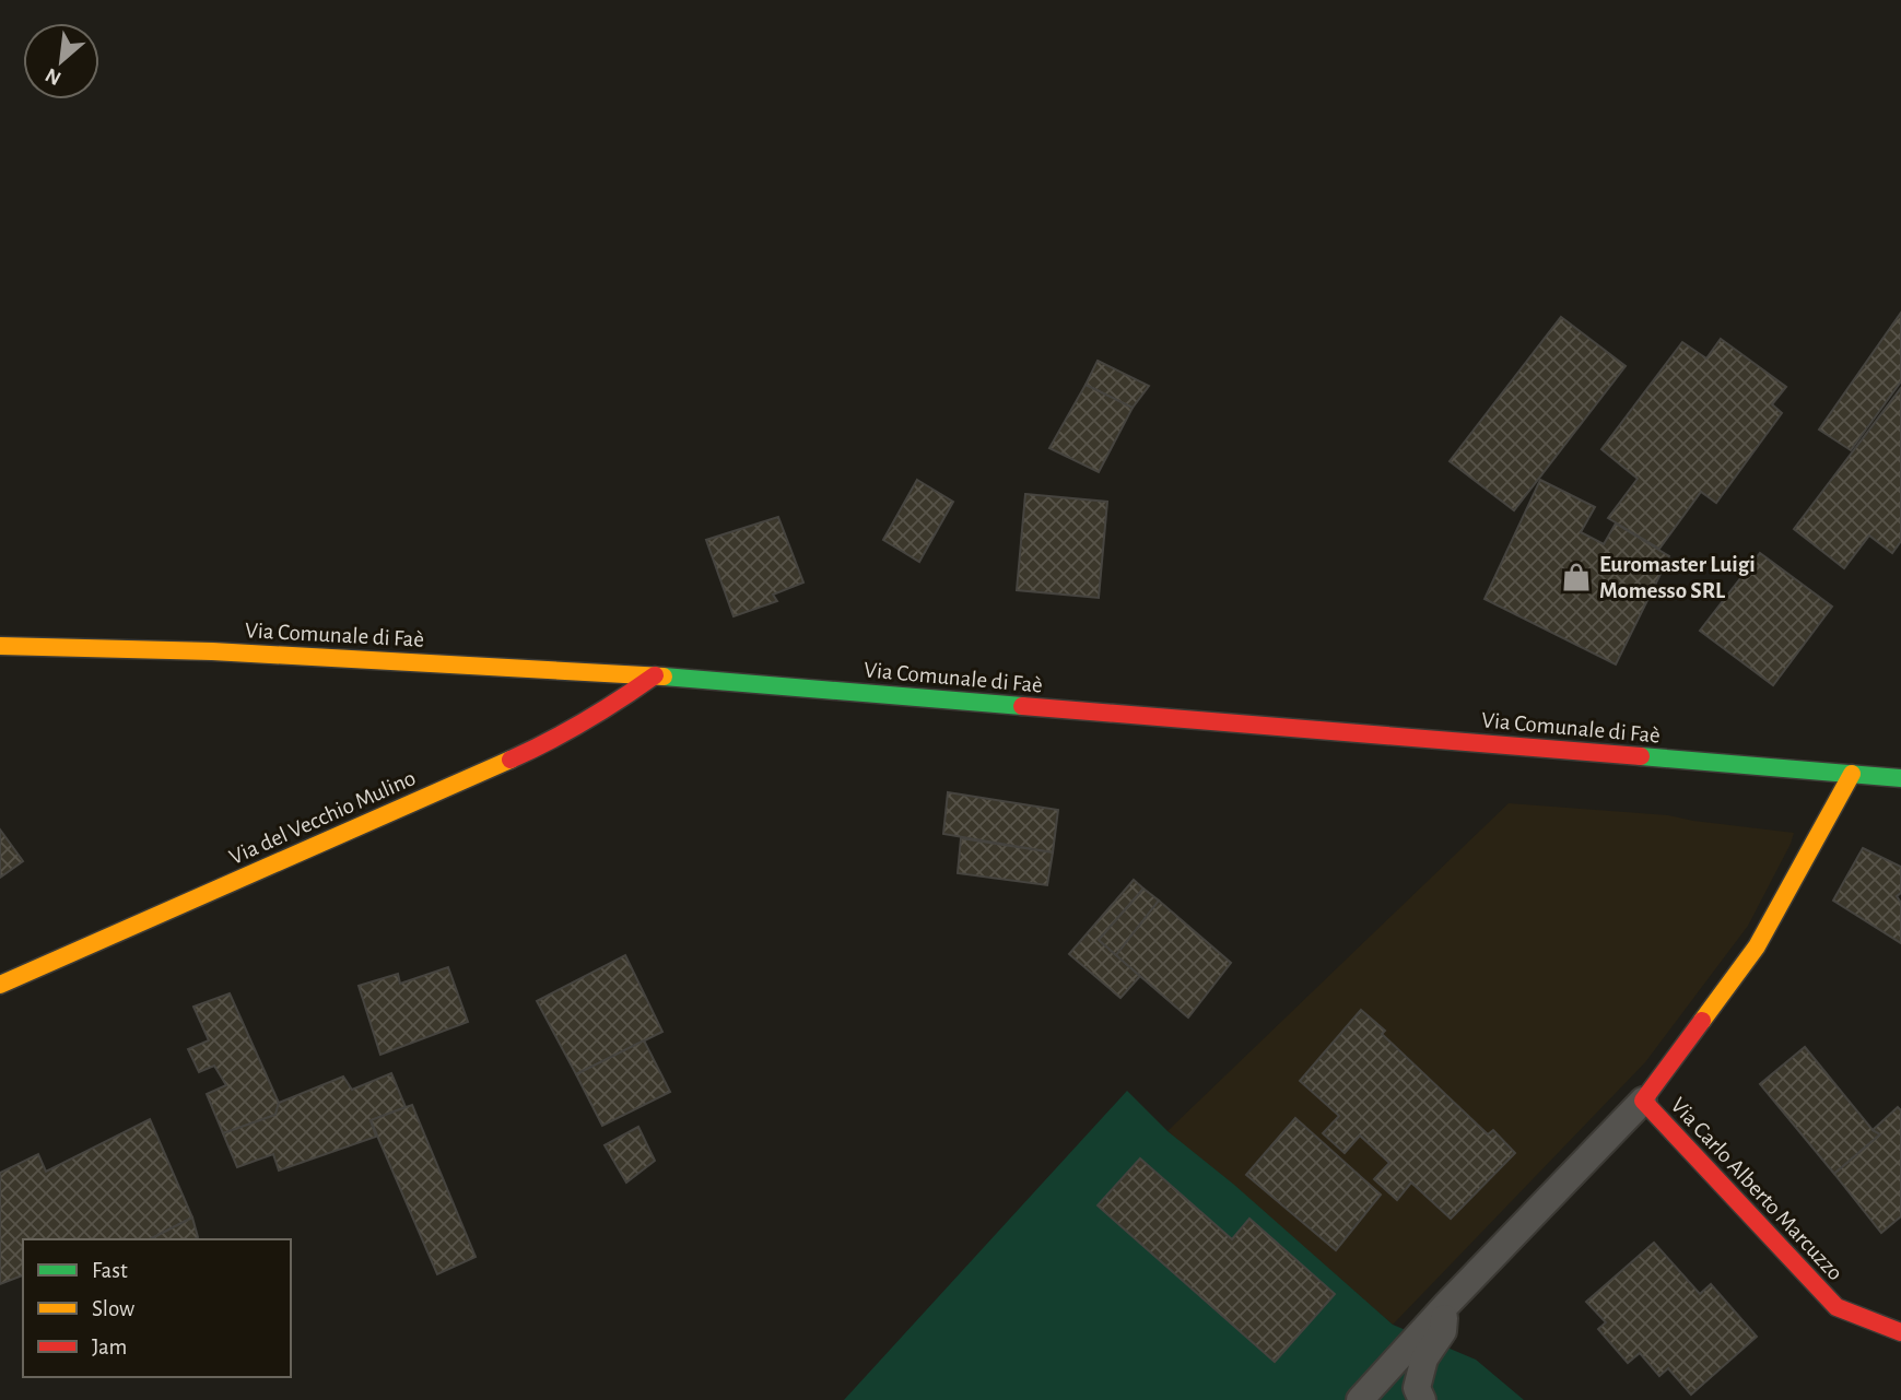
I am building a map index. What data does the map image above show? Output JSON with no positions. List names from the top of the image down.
{
  "streets": {
    "street": ["Via Comunale di Faè", "Via del Vecchio Mulino", "Via Carlo Alberto Marcuzzo"]
  },
  "crossings": [
    ["Via Comunale di Faè", "Via del Vecchio Mulino"],
    ["Via Comunale di Faè", "Via Carlo Alberto Marcuzzo"]
  ],
  "places": {
    "shop": ["Euromaster Luigi Momesso SRL"]
  },
  "legend": ["Fast", "Slow", "Jam"],
  "north": "bottom left"
}
